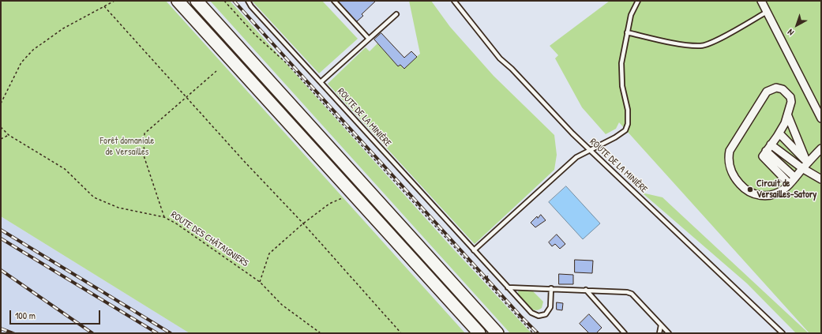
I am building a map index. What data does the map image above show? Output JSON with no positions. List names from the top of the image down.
{
  "streets": {
    "lane": ["ROUTE DE LA MINIÈRE"],
    "path": ["ROUTE DES CHÂTAIGNIERS"]
  },
  "parks": ["Forêt domaniale de Versailles"],
  "places": ["Circuit de Versailles-Satory"],
  "scale_bar": "100 m",
  "north": "bottom left"
}
